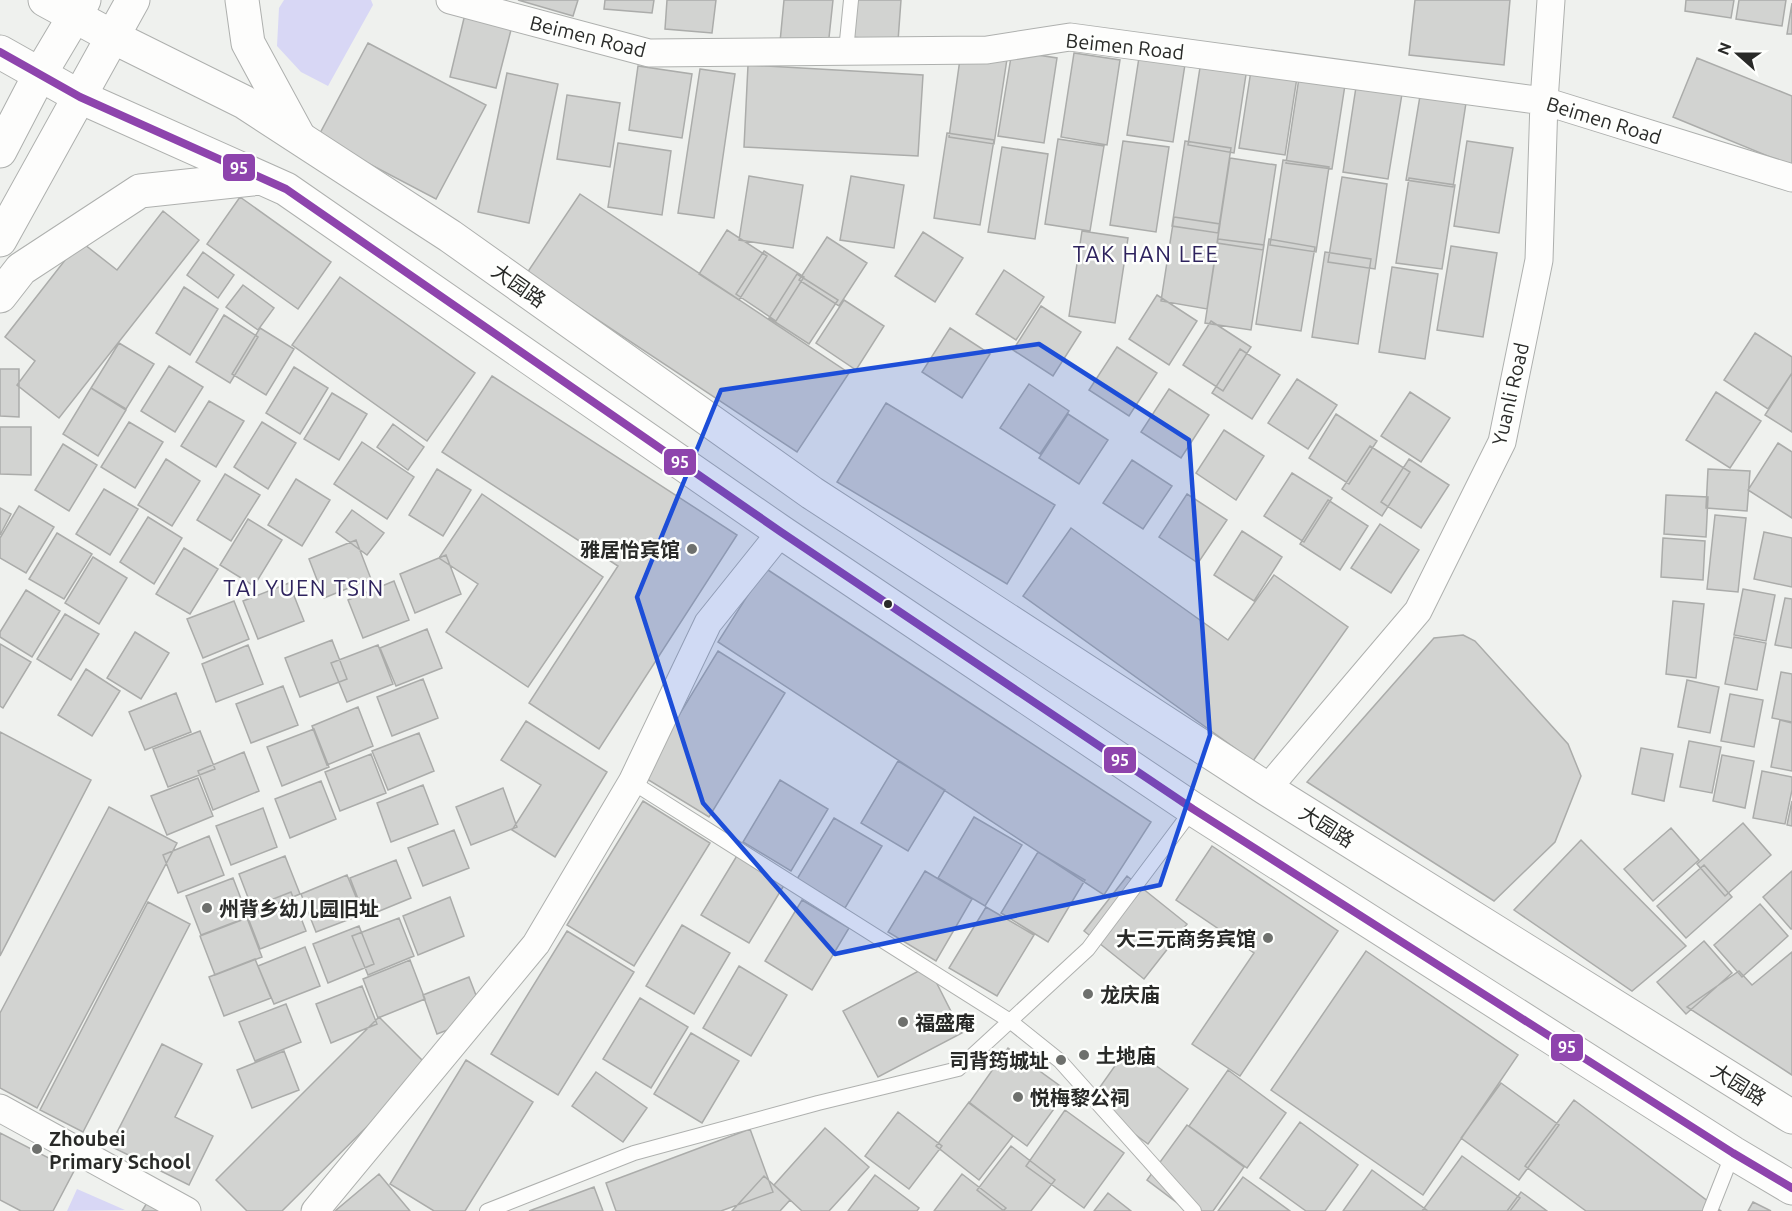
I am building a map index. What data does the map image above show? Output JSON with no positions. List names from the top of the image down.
{
  "streets": {
    "main road": ["大园路"],
    "street": ["Beimen Road", "Yuanli Road"]
  },
  "crossings": [
    ["Beimen Road", "Yuanli Road"],
    ["大园路", "Yuanli Road"]
  ],
  "districts": ["TAK HAN LEE", "TAI YUEN TSIN"],
  "places": [
    "雅居怡宾馆",
    "州背乡幼儿园旧址",
    "大三元商务宾馆",
    "龙庆庙",
    "福盛庵",
    "土地庙",
    "司背筠城址",
    "悦梅黎公祠",
    "Zhoubei Primary School"
  ],
  "lines": ["transit line 95"],
  "north": "left"
}
